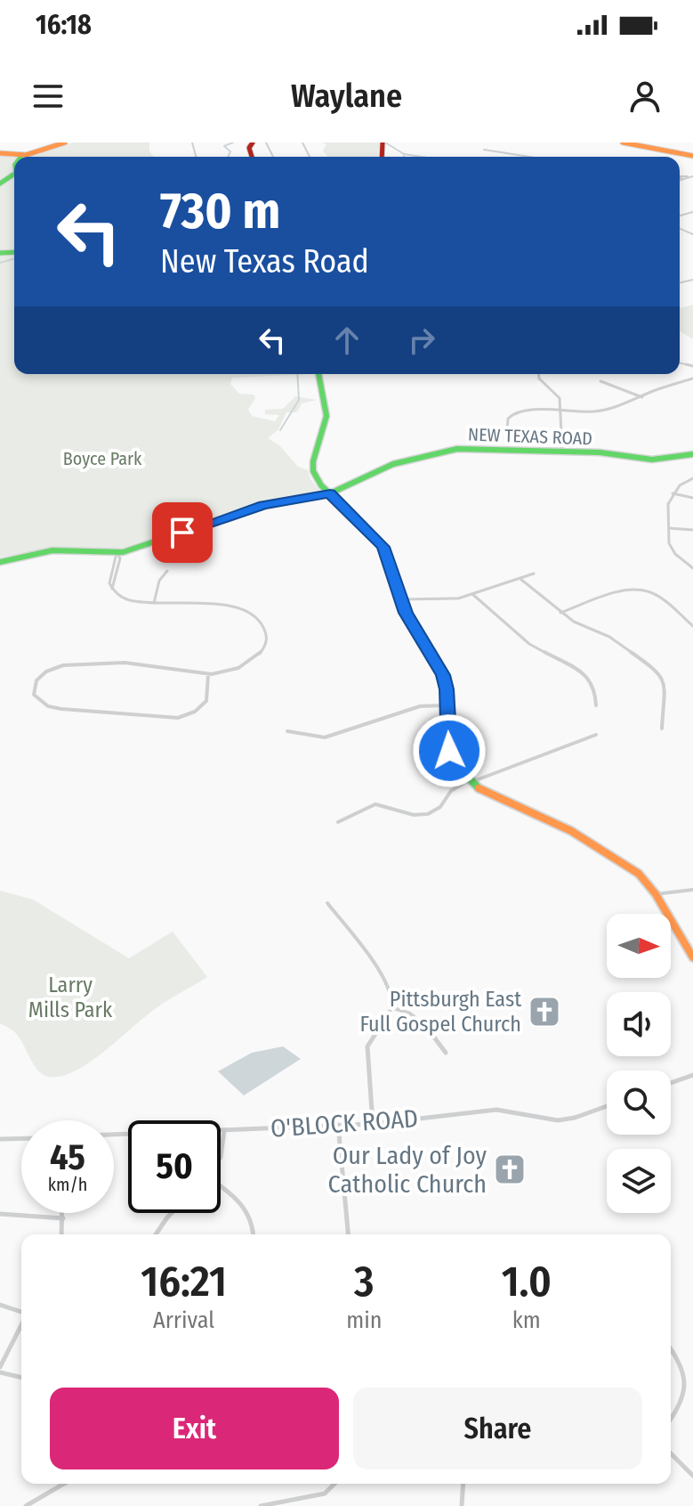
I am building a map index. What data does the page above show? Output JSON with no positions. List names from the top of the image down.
{
  "streets": {
    "main road": ["NEW TEXAS ROAD"],
    "street": ["O'BLOCK ROAD"]
  },
  "parks": ["Boyce Park", "Larry Mills Park"],
  "places": {
    "church": ["Pittsburgh East Full Gospel Church", "Our Lady of Joy Catholic Church"]
  },
  "north": "right",
  "page": {
    "status": "16:18",
    "header": "Waylane",
    "turn": ["730 m", "New Texas Road"],
    "speed": "45 km/h",
    "limit": "50",
    "eta": [
      "16:21",
      "Arrival",
      "3",
      "min",
      "1.0",
      "km"
    ],
    "buttons": ["Exit", "Share"]
  }
}
